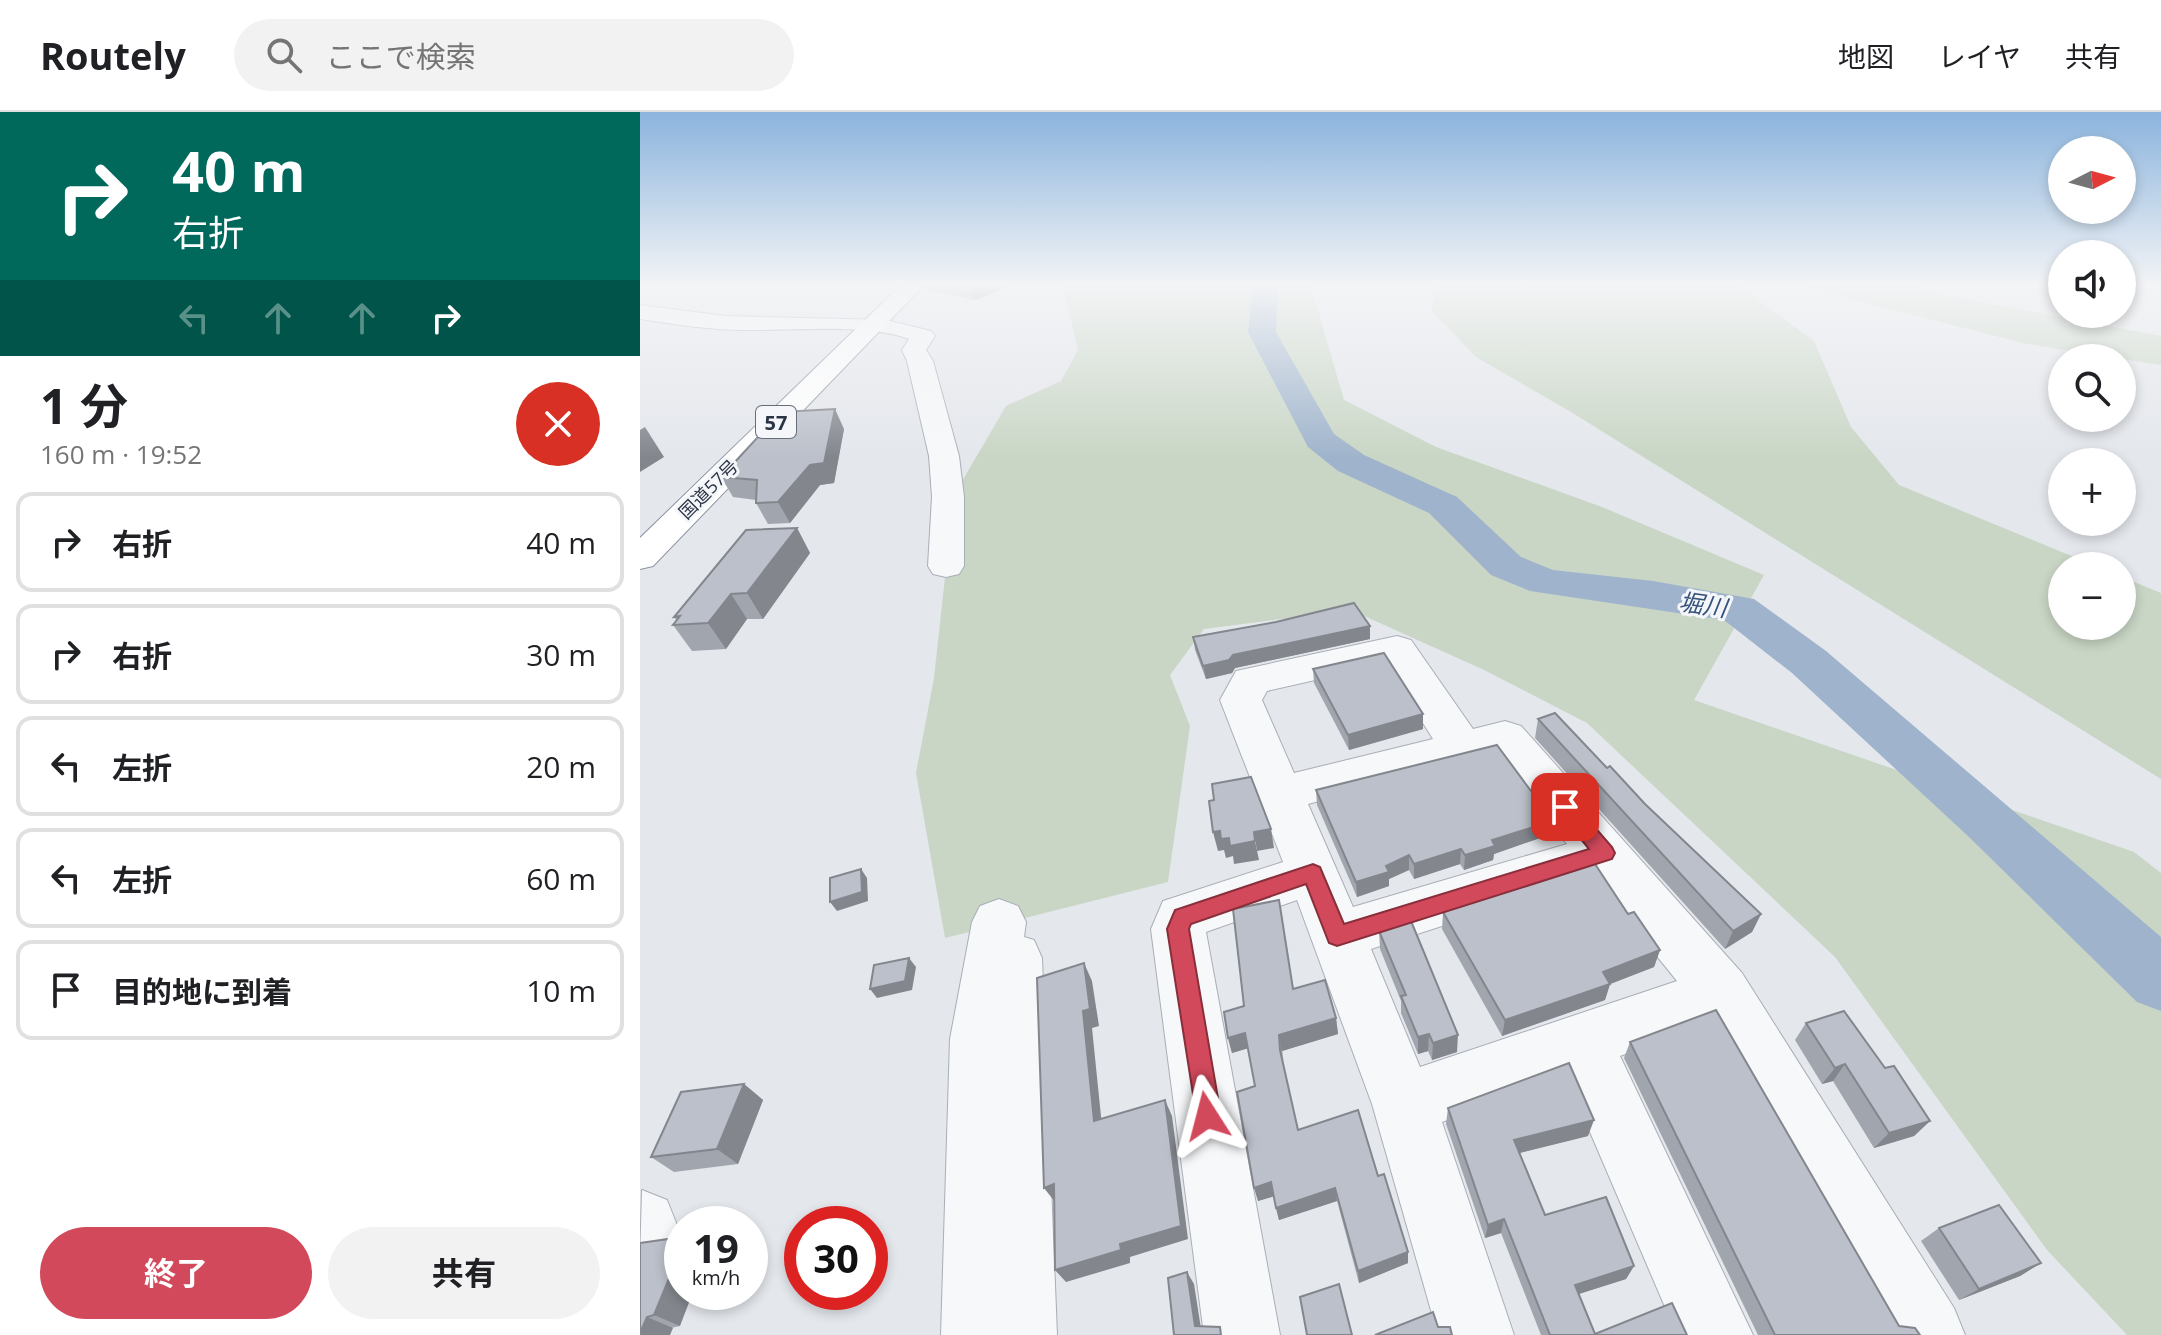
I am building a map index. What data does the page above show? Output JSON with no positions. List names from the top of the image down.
{
  "streets": {
    "highway": ["57", "国道57号"]
  },
  "water": ["堀川"],
  "north": "right",
  "page": {
    "header": "Routely",
    "search": "ここで検索",
    "nav": ["地図", "レイヤ", "共有"],
    "turn": ["40 m", "右折"],
    "map_buttons": ["+", "−"],
    "heading": ["1 分", "160 m · 19:52"],
    "list": [
      {
        "name": "右折",
        "value": "40 m"
      },
      {
        "name": "右折",
        "value": "30 m"
      },
      {
        "name": "左折",
        "value": "20 m"
      },
      {
        "name": "左折",
        "value": "60 m"
      },
      {
        "name": "目的地に到着",
        "value": "10 m"
      }
    ],
    "speed": "19 km/h",
    "limit": "30",
    "buttons": ["終了", "共有"]
  }
}
